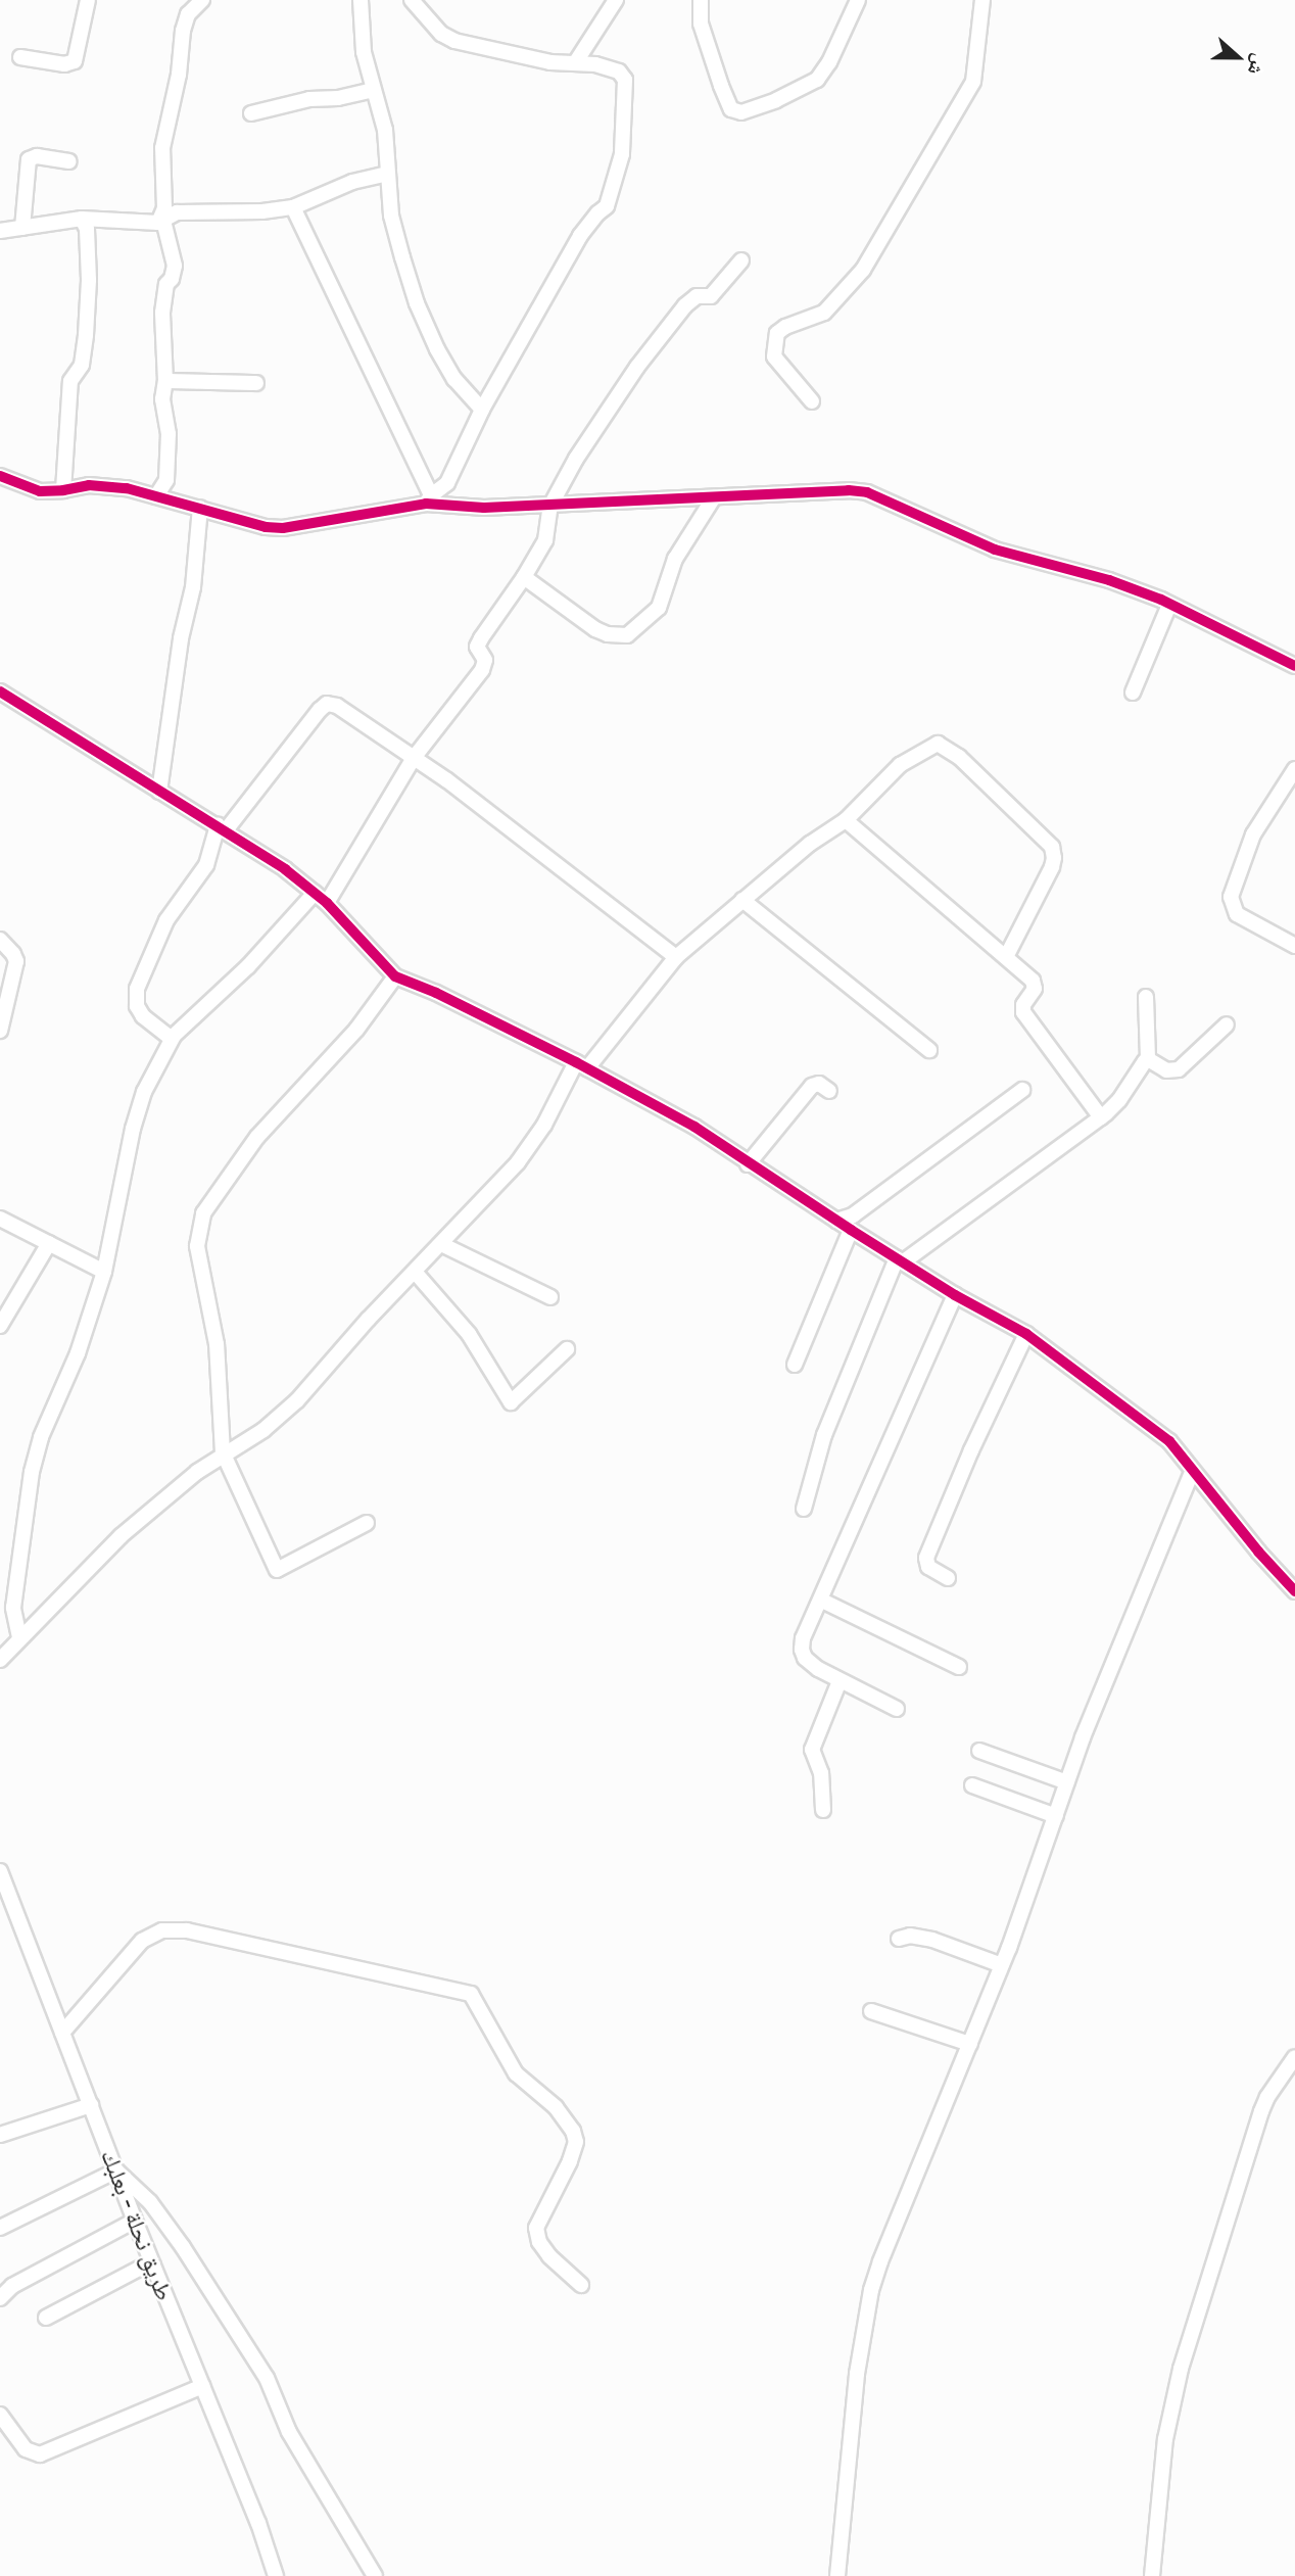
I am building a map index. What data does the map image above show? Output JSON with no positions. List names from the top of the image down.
{
  "streets": {
    "street": ["طريق نحلة - بعلبك"]
  },
  "north": "right"
}
